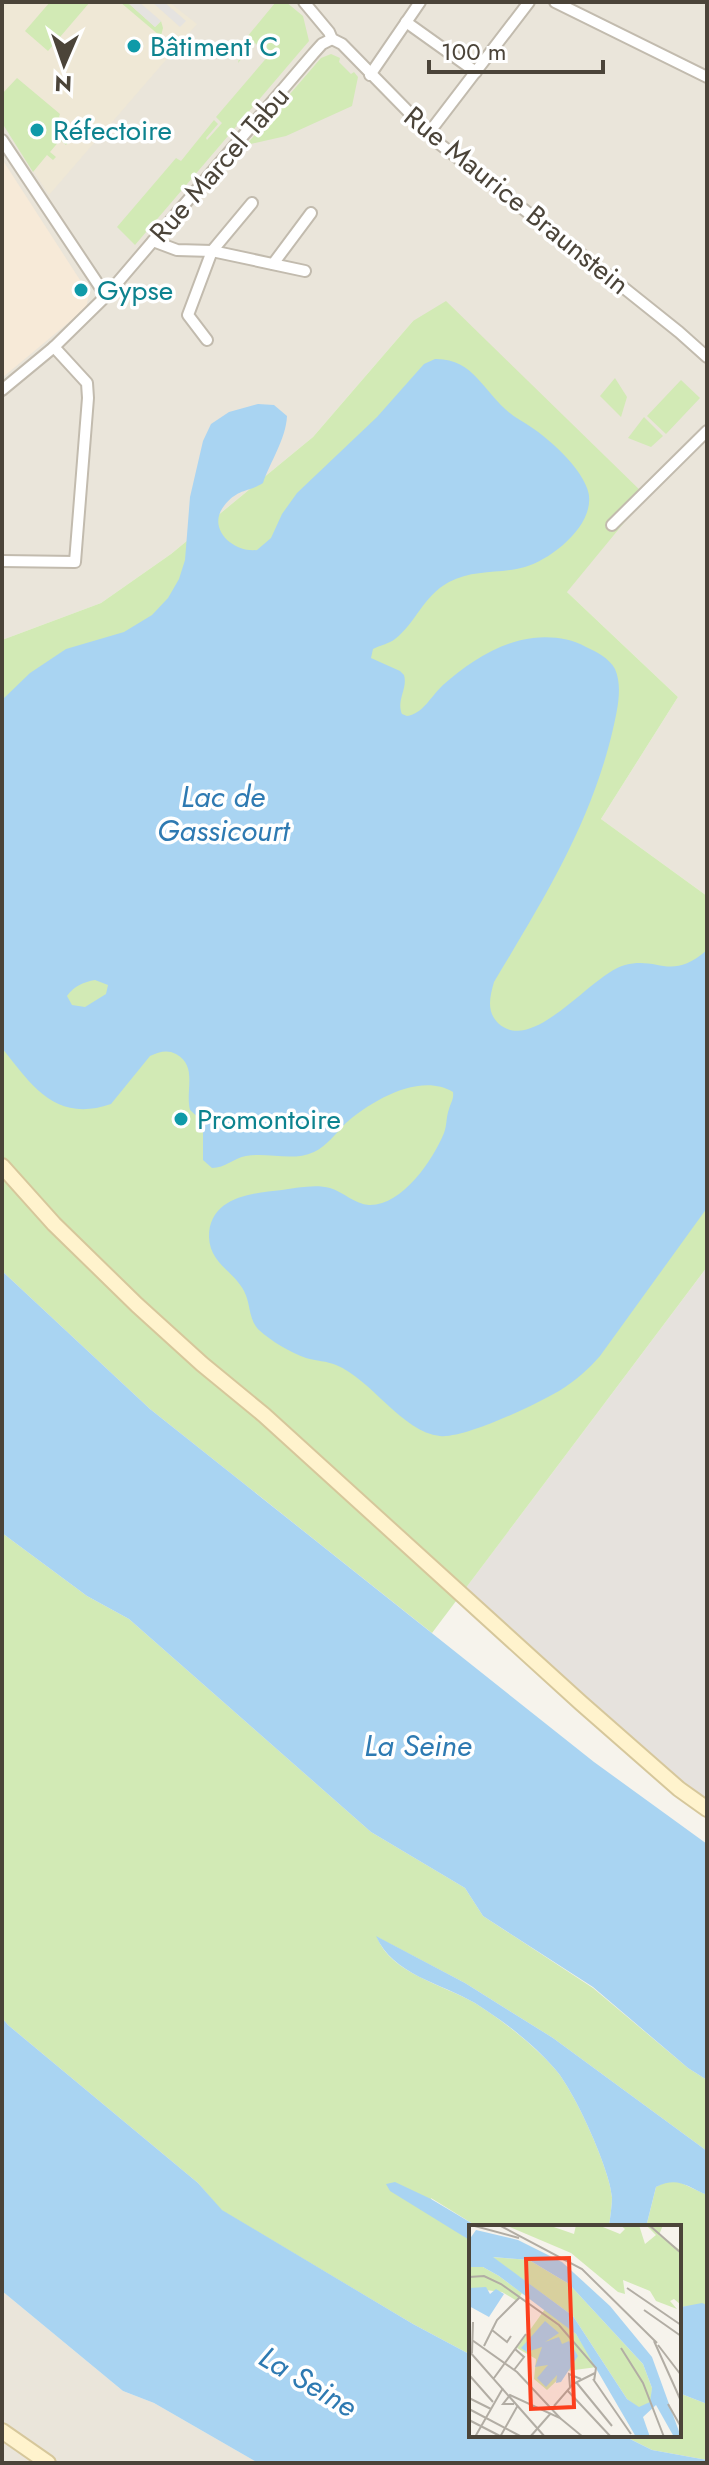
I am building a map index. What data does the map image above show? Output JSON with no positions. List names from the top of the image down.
{
  "streets": {
    "street": ["Rue Marcel Tabu", "Rue Maurice Braunstein"]
  },
  "crossings": [
    ["Rue Marcel Tabu", "Rue Maurice Braunstein"]
  ],
  "water": ["Lac de Gassicourt", "La Seine"],
  "places": [
    "Bâtiment C",
    "Réfectoire",
    "Gypse",
    "Promontoire"
  ],
  "scale_bar": "100 m",
  "north": "bottom"
}
